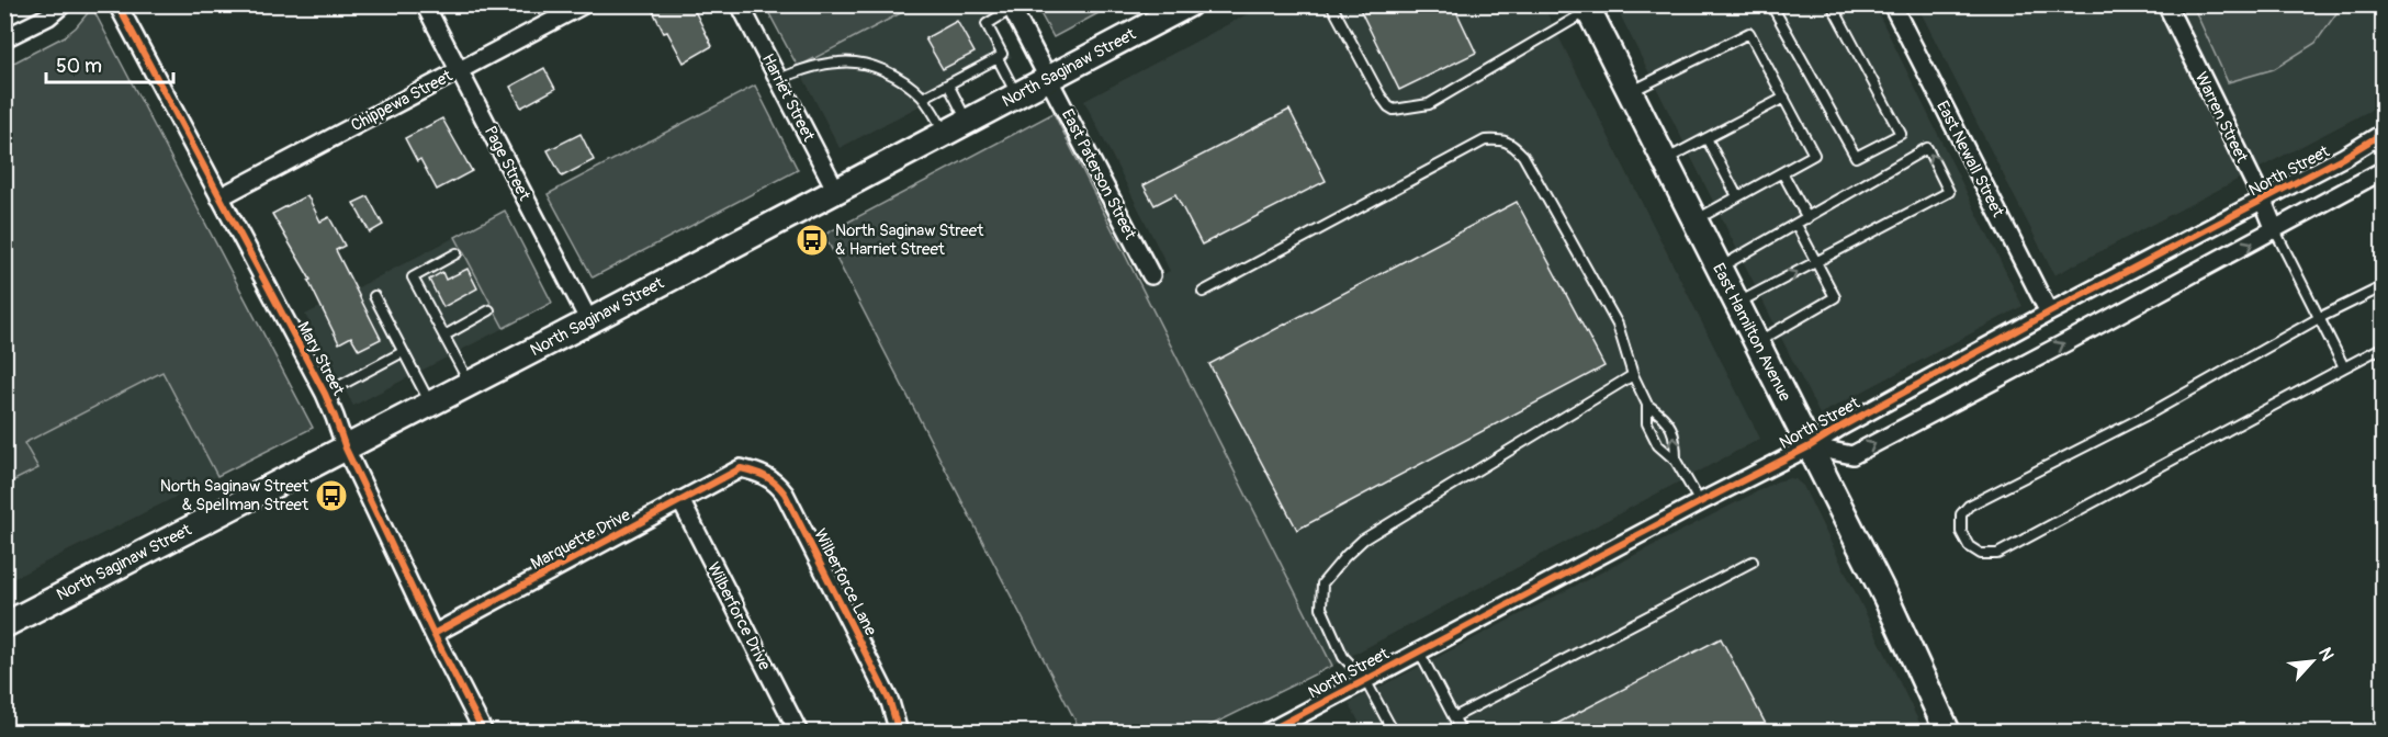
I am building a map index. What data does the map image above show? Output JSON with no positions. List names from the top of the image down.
{
  "streets": {
    "main road": ["North Saginaw Street", "East Hamilton Avenue"],
    "street": [
      "Harriet Street",
      "Chippewa Street",
      "Warren Street",
      "East Newall Street",
      "Page Street",
      "North Street",
      "East Paterson Street",
      "Mary Street",
      "Marquette Drive",
      "Wilberforce Lane",
      "Wilberforce Drive"
    ]
  },
  "crossings": [
    ["North Saginaw Street", "Harriet Street"],
    ["North Saginaw Street", "Page Street"],
    ["North Saginaw Street", "East Paterson Street"],
    ["North Saginaw Street", "Mary Street"],
    ["Chippewa Street", "Page Street"],
    ["Chippewa Street", "Mary Street"],
    ["Warren Street", "North Street"],
    ["East Newall Street", "North Street"],
    ["North Street", "East Hamilton Avenue"],
    ["Mary Street", "Marquette Drive"],
    ["Marquette Drive", "Wilberforce Lane"],
    ["Marquette Drive", "Wilberforce Drive"]
  ],
  "places": {
    "bus stop": ["North Saginaw Street & Harriet Street", "North Saginaw Street & Spellman Street"]
  },
  "scale_bar": "50 m",
  "north": "top right"
}
